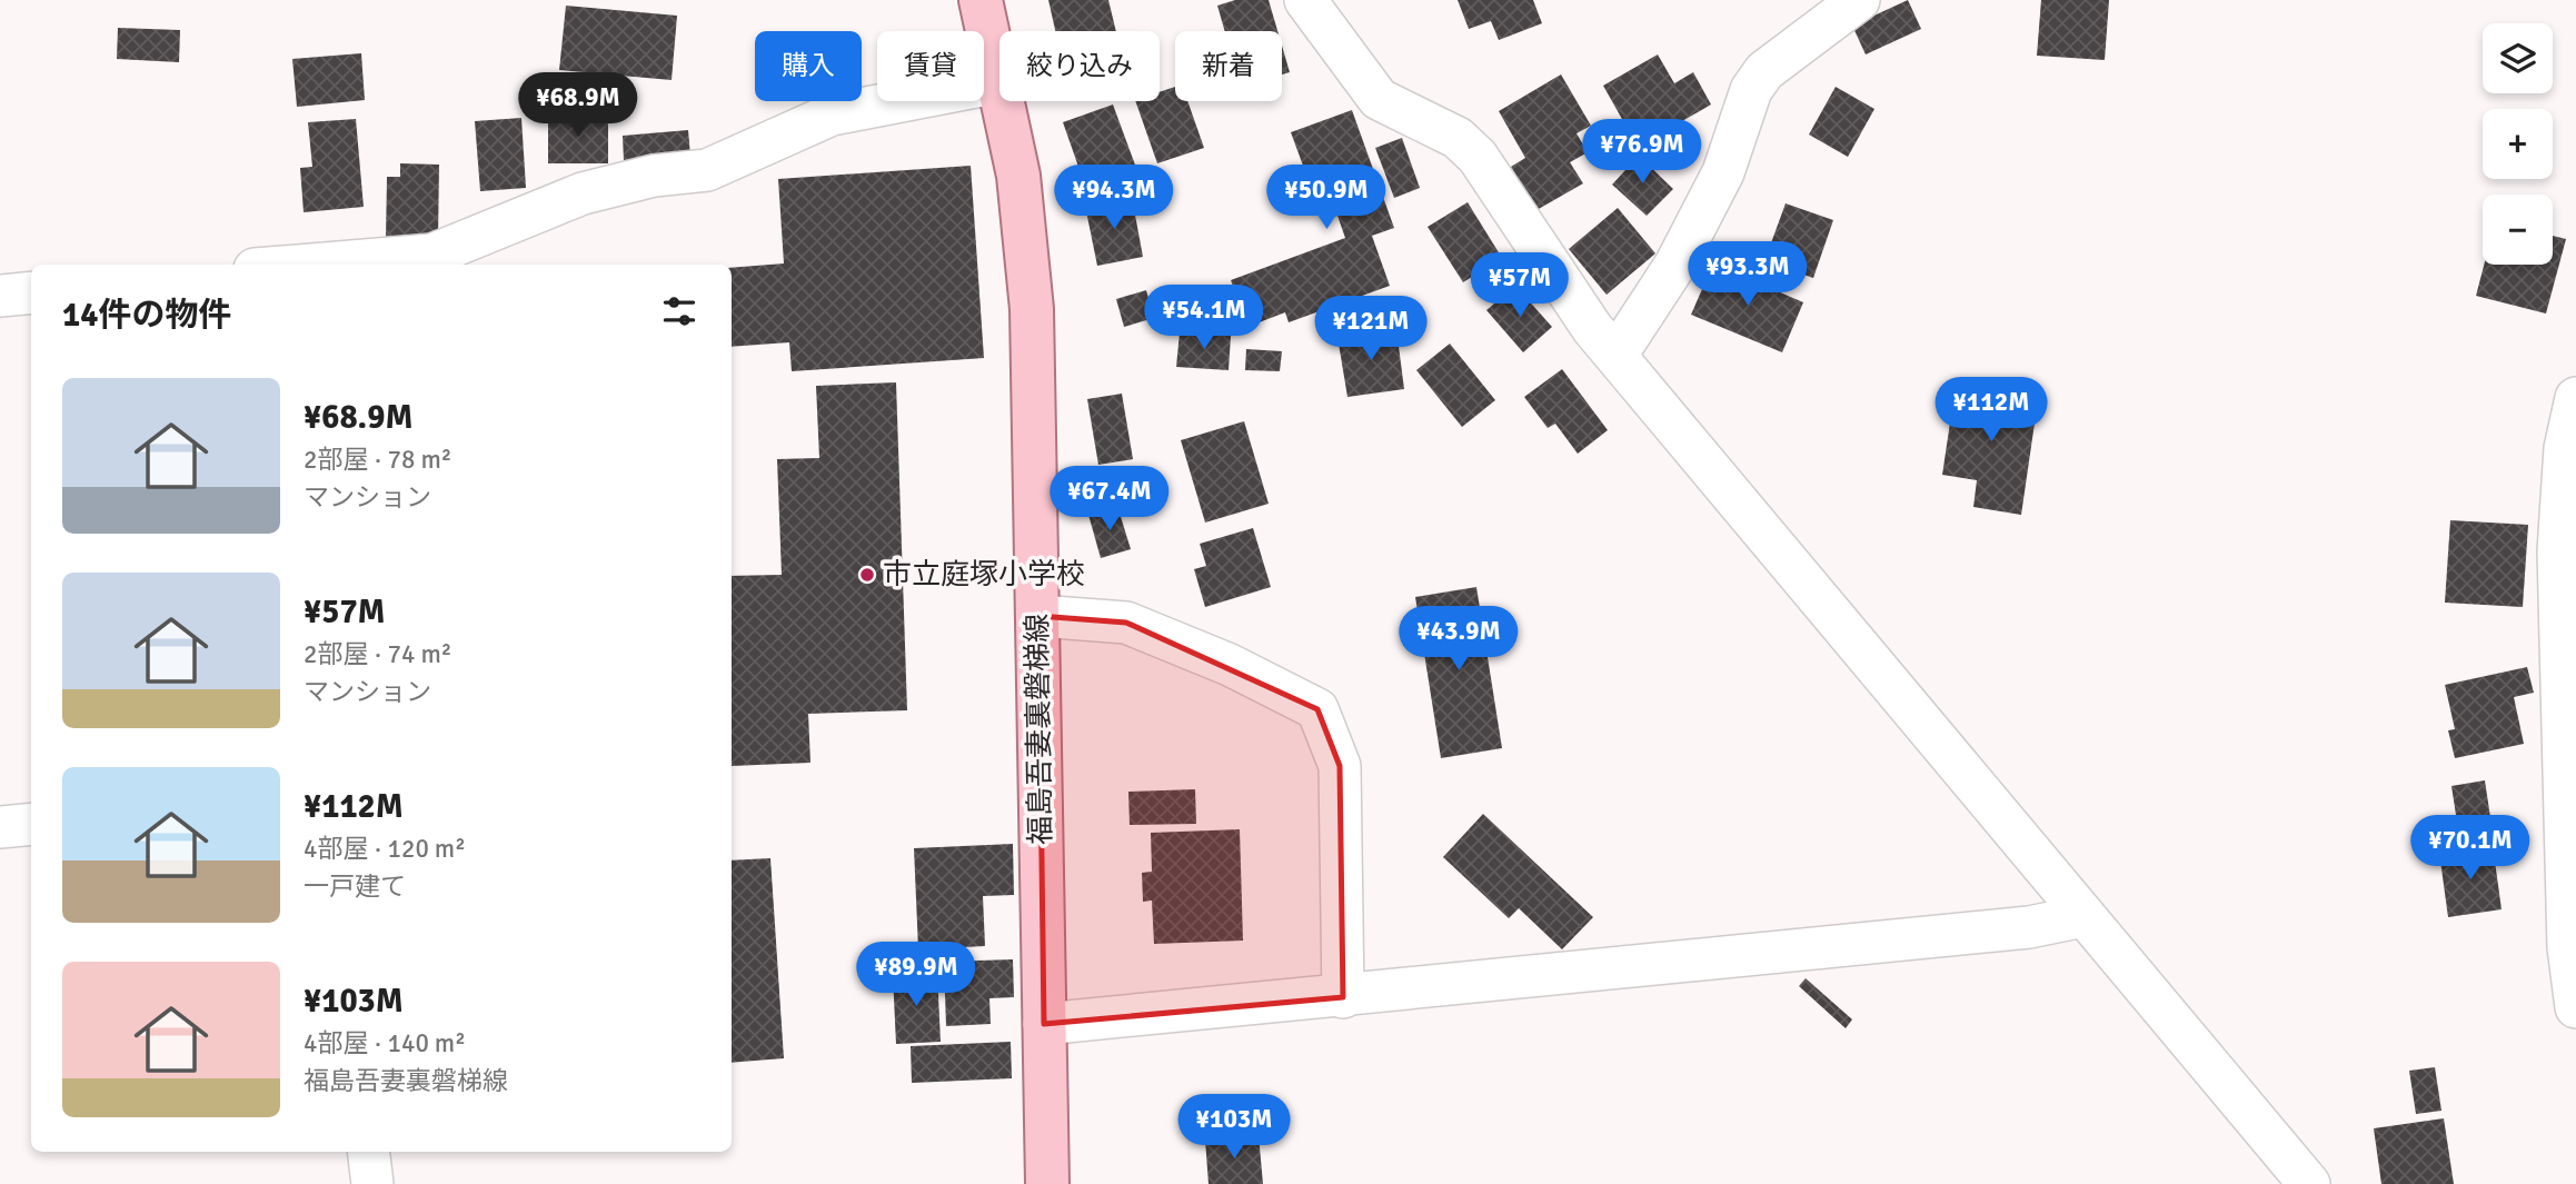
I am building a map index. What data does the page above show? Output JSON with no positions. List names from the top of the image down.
{
  "streets": {
    "main road": ["福島吾妻裏磐梯線"]
  },
  "places": ["市立庭塚小学校"],
  "page": {
    "map_buttons": ["+", "−"],
    "chip": [
      "購入",
      "賃貸",
      "絞り込み",
      "新着"
    ],
    "price": [
      "¥68.9M",
      "¥76.9M",
      "¥94.3M",
      "¥50.9M",
      "¥93.3M",
      "¥57M",
      "¥54.1M",
      "¥121M",
      "¥112M",
      "¥67.4M",
      "¥43.9M",
      "¥70.1M",
      "¥89.9M",
      "¥103M"
    ],
    "heading": "14件の物件",
    "list": [
      {
        "name": "¥68.9M",
        "note": "2部屋 · 78 m² · マンション"
      },
      {
        "name": "¥57M",
        "note": "2部屋 · 74 m² · マンション"
      },
      {
        "name": "¥112M",
        "note": "4部屋 · 120 m² · 一戸建て"
      },
      {
        "name": "¥103M",
        "note": "4部屋 · 140 m² · 福島吾妻裏磐梯線"
      }
    ]
  }
}
